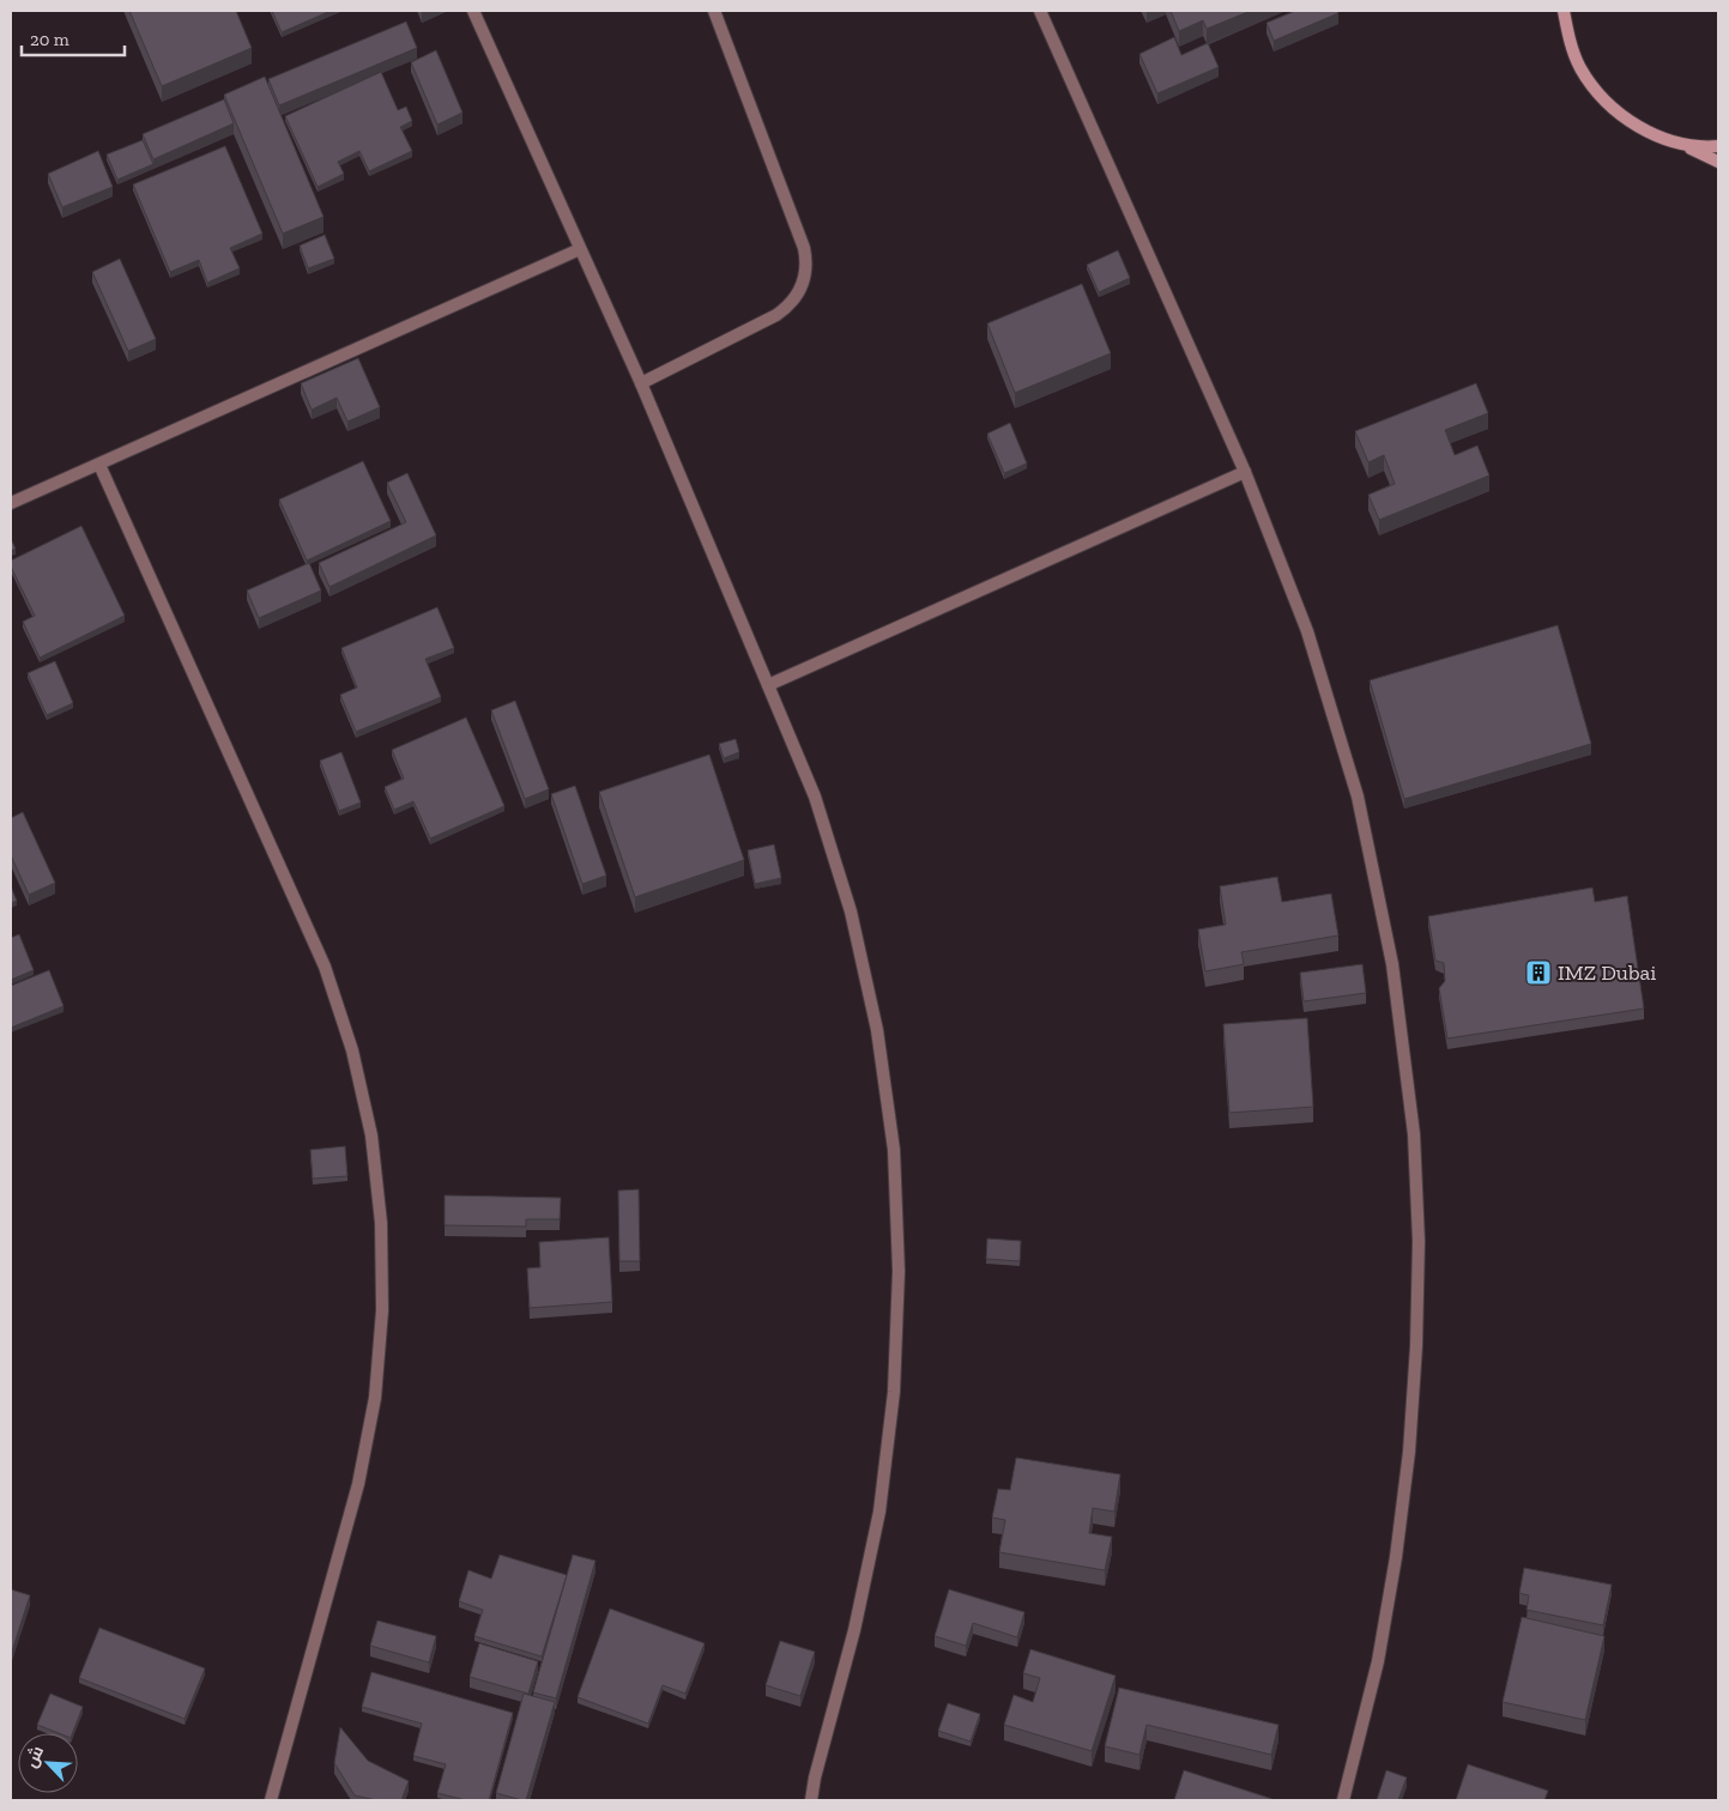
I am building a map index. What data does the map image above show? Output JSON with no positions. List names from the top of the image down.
{
  "places": {
    "building": ["IMZ Dubai"]
  },
  "scale_bar": "20 m",
  "north": "top left"
}
